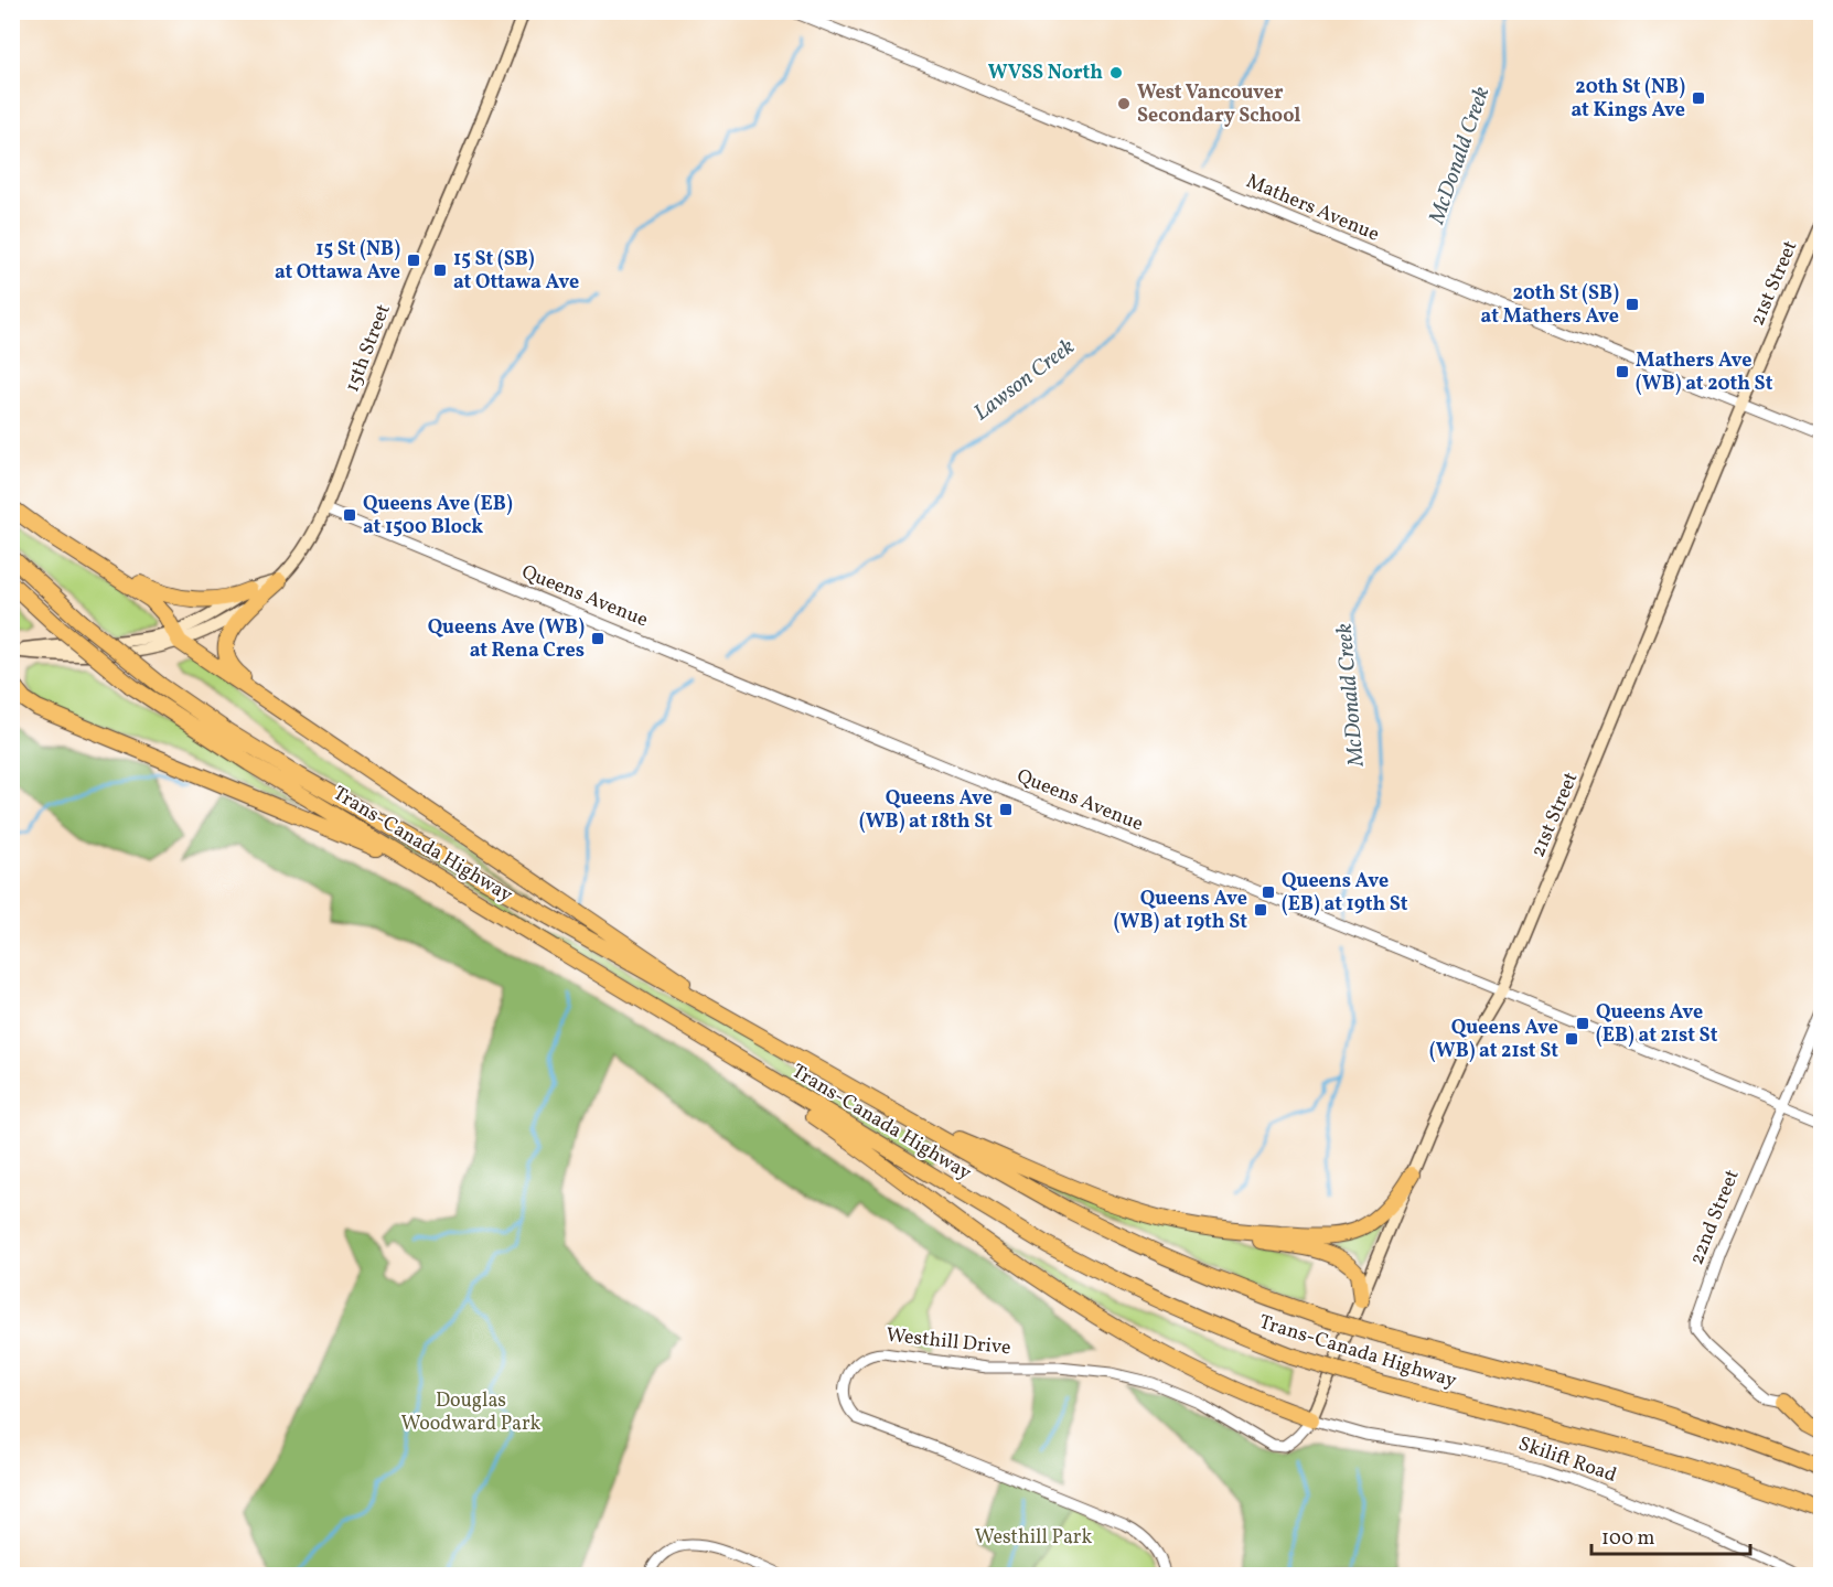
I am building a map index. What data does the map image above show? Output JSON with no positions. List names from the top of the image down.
{
  "streets": {
    "highway": ["Trans-Canada Highway"],
    "main road": ["21st Street", "15th Street"],
    "street": [
      "Mathers Avenue",
      "Queens Avenue",
      "22nd Street",
      "Westhill Drive",
      "Skilift Road"
    ]
  },
  "crossings": [
    ["Mathers Avenue", "21st Street"],
    ["21st Street", "Queens Avenue"],
    ["21st Street", "Westhill Drive"],
    ["21st Street", "Skilift Road"],
    ["15th Street", "Queens Avenue"],
    ["Queens Avenue", "22nd Street"],
    ["Westhill Drive", "Skilift Road"]
  ],
  "water": ["McDonald Creek", "Lawson Creek"],
  "parks": ["Douglas Woodward Park", "Westhill Park"],
  "places": {
    "other": ["WVSS North", "West Vancouver Secondary School"],
    "transit": [
      "20th St (NB) at Kings Ave",
      "15 St (NB) at Ottawa Ave",
      "15 St (SB) at Ottawa Ave",
      "20th St (SB) at Mathers Ave",
      "Mathers Ave (WB) at 20th St",
      "Queens Ave (EB) at 1500 Block",
      "Queens Ave (WB) at Rena Cres",
      "Queens Ave (WB) at 18th St",
      "Queens Ave (EB) at 19th St",
      "Queens Ave (WB) at 19th St",
      "Queens Ave (EB) at 21st St",
      "Queens Ave (WB) at 21st St"
    ]
  },
  "scale_bar": "100 m"
}
